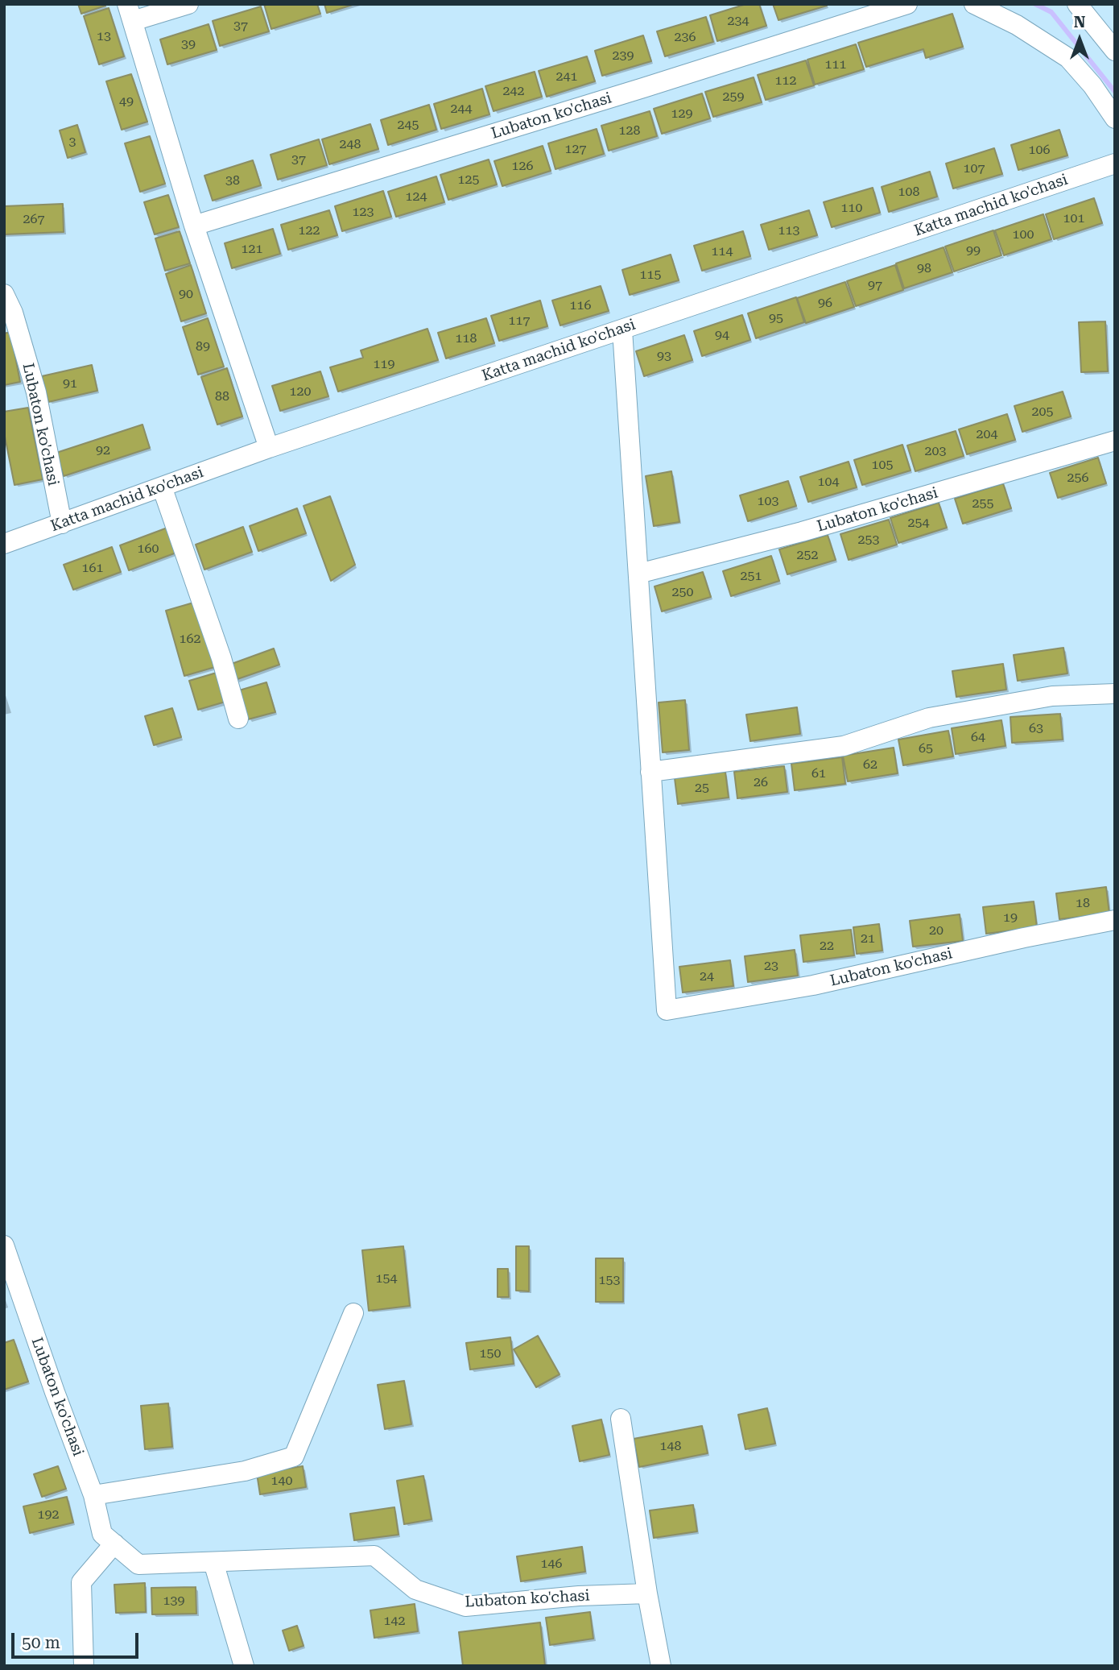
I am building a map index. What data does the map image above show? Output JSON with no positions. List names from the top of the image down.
{
  "streets": {
    "street": ["Lubaton ko'chasi", "Katta machid ko'chasi"]
  },
  "crossings": [
    ["Lubaton ko'chasi", "Katta machid ko'chasi"]
  ],
  "house_numbers": [
    "234",
    "37",
    "13",
    "236",
    "39",
    "239",
    "111",
    "241",
    "112",
    "242",
    "259",
    "49",
    "244",
    "129",
    "245",
    "128",
    "3",
    "248",
    "127",
    "106",
    "37",
    "126",
    "107",
    "125",
    "38",
    "108",
    "124",
    "110",
    "123",
    "101",
    "267",
    "122",
    "113",
    "100",
    "121",
    "99",
    "114",
    "98",
    "115",
    "97",
    "90",
    "96",
    "116",
    "95",
    "117",
    "94",
    "118",
    "89",
    "93",
    "119",
    "91",
    "120",
    "88",
    "205",
    "204",
    "92",
    "203",
    "105",
    "256",
    "104",
    "103",
    "255",
    "254",
    "253",
    "160",
    "252",
    "161",
    "251",
    "250",
    "162",
    "63",
    "64",
    "65",
    "62",
    "61",
    "26",
    "25",
    "18",
    "19",
    "20",
    "21",
    "22",
    "23",
    "24",
    "154",
    "153",
    "150",
    "148",
    "140",
    "192",
    "146",
    "139",
    "142"
  ],
  "scale_bar": "50 m",
  "north": "top"
}
